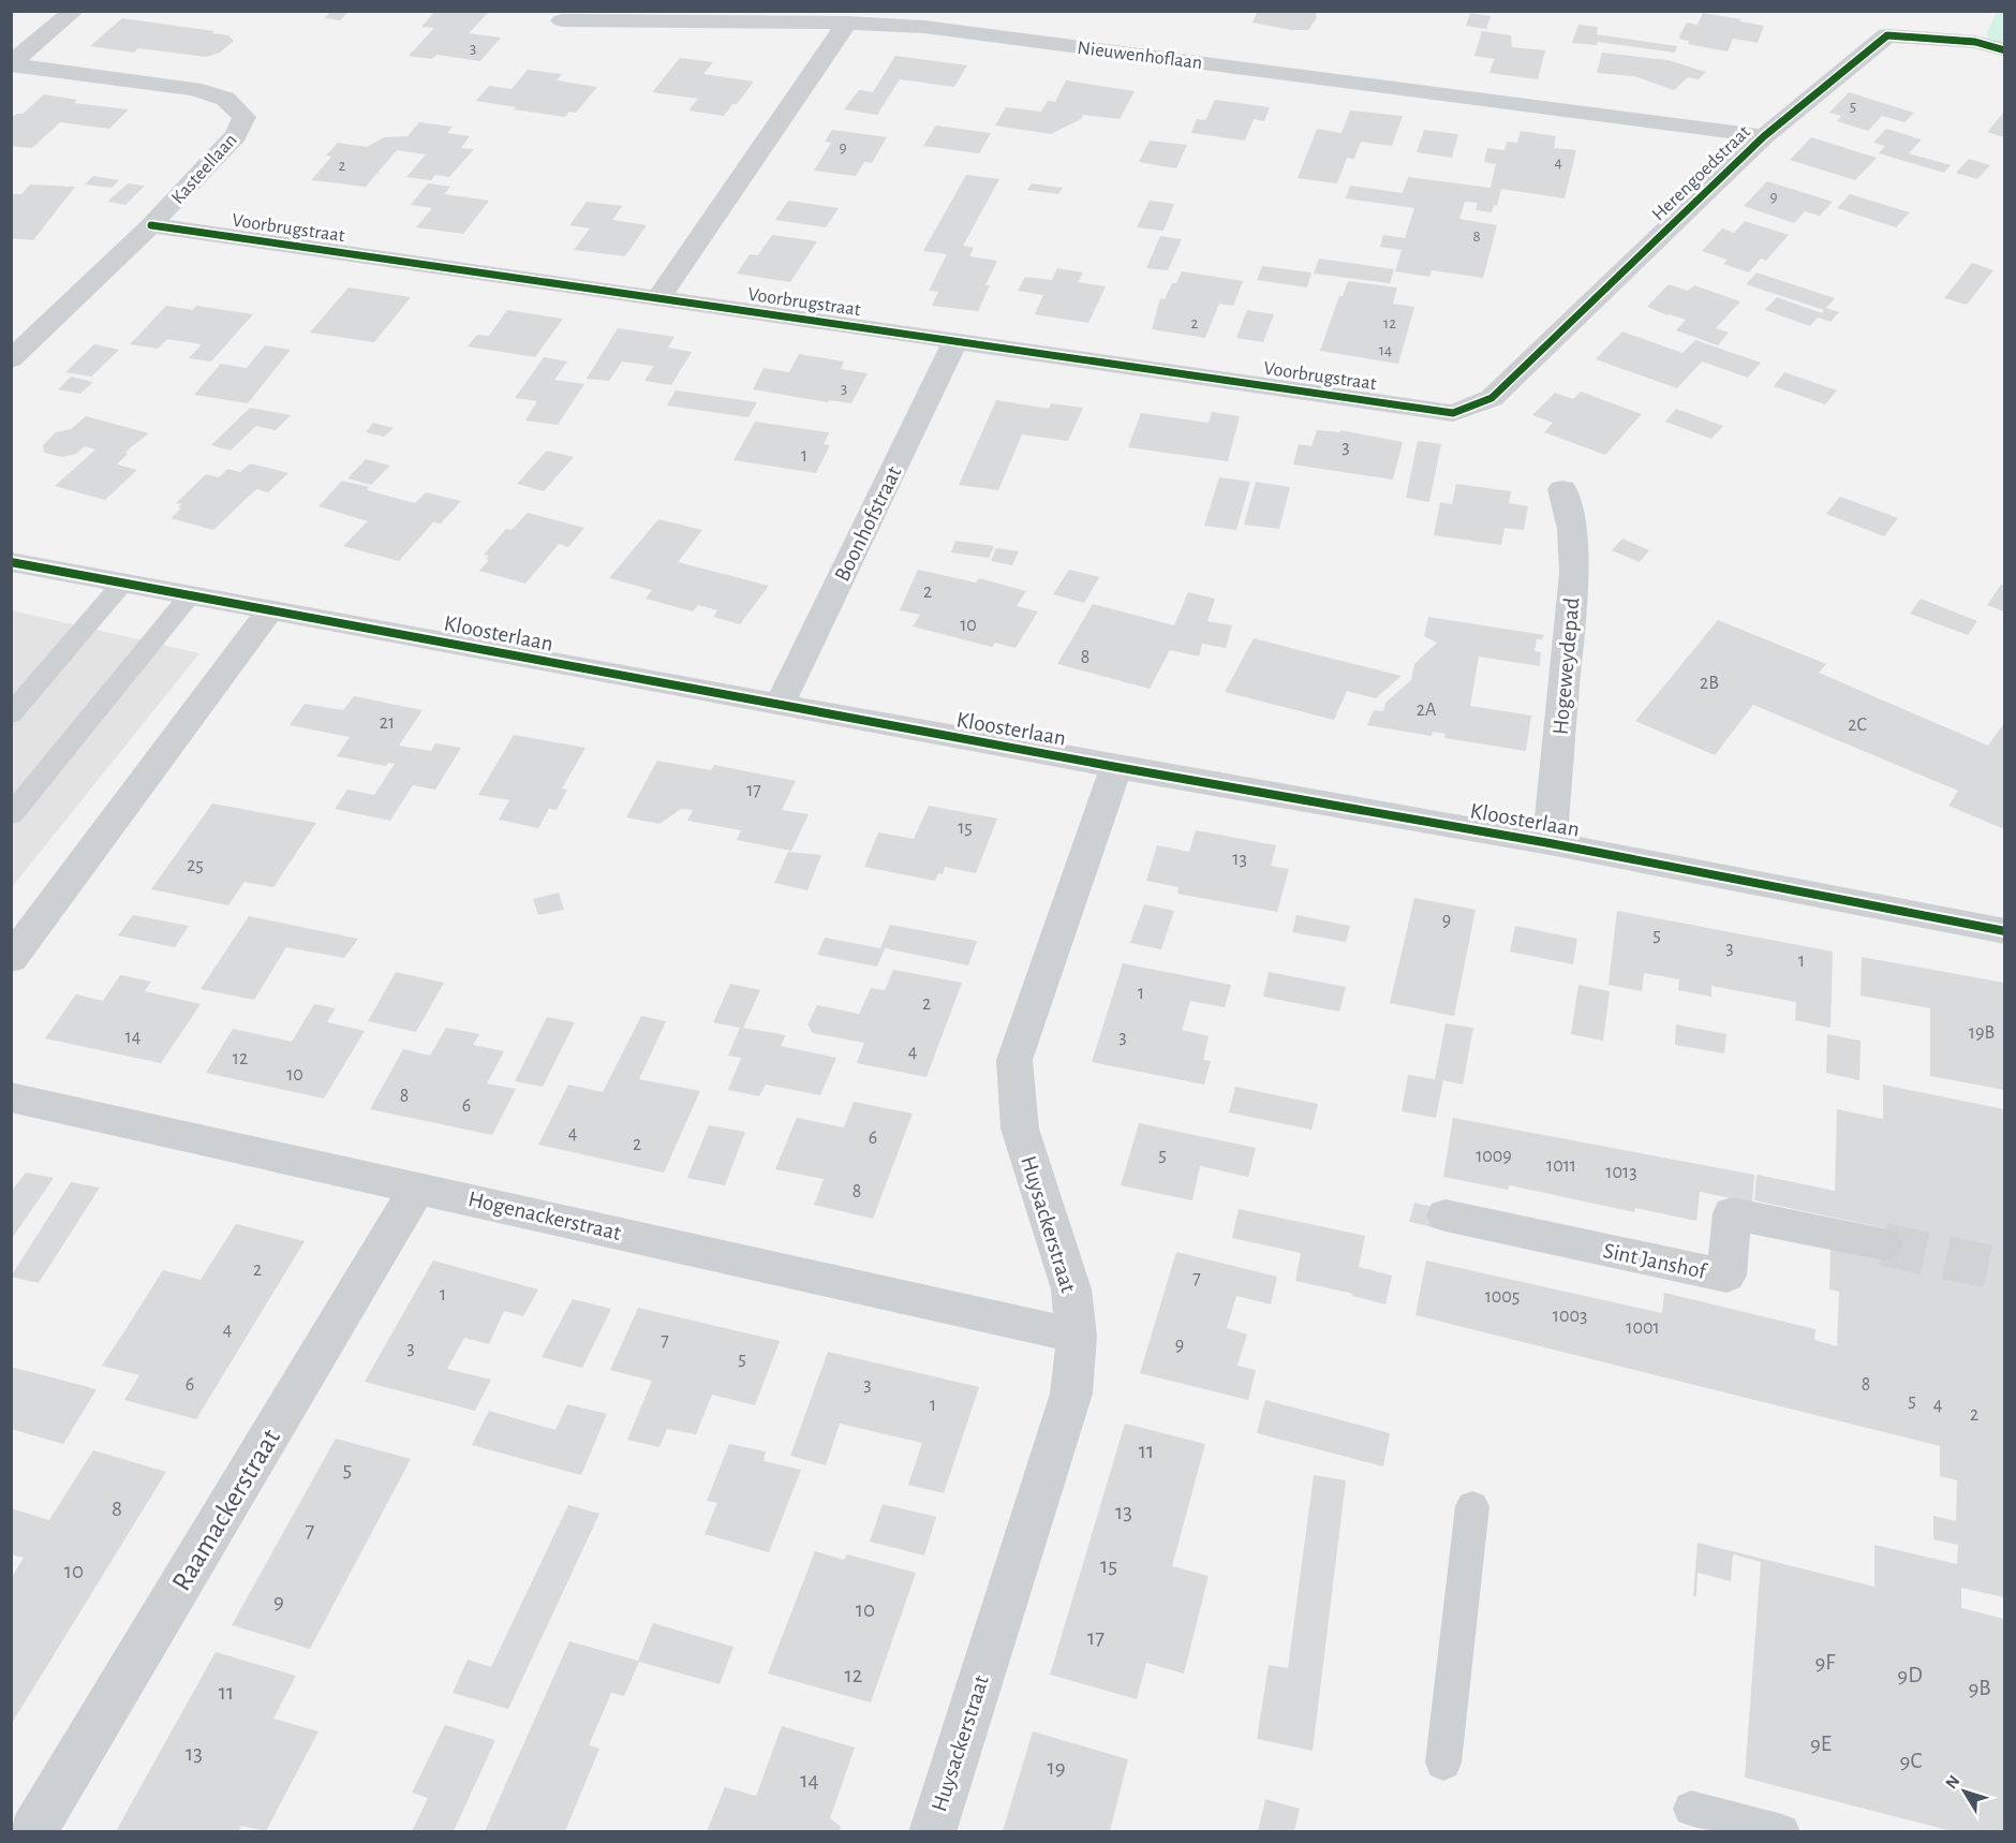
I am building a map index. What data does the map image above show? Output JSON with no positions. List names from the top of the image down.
{
  "streets": {
    "street": [
      "Nieuwenhoflaan",
      "Kasteellaan",
      "Herengoedstraat",
      "Voorbrugstraat",
      "Boonhofstraat",
      "Kloosterlaan",
      "Hogeweydepad",
      "Hogenackerstraat",
      "Huysackerstraat",
      "Sint Janshof",
      "Raamackerstraat"
    ]
  },
  "crossings": [
    ["Nieuwenhoflaan", "Herengoedstraat"],
    ["Kasteellaan", "Voorbrugstraat"],
    ["Herengoedstraat", "Voorbrugstraat"],
    ["Voorbrugstraat", "Boonhofstraat"],
    ["Boonhofstraat", "Kloosterlaan"],
    ["Kloosterlaan", "Hogeweydepad"],
    ["Kloosterlaan", "Huysackerstraat"],
    ["Hogenackerstraat", "Huysackerstraat"],
    ["Hogenackerstraat", "Raamackerstraat"]
  ],
  "house_numbers": [
    "3",
    "5",
    "9",
    "4",
    "2",
    "9",
    "8",
    "2",
    "12",
    "14",
    "3",
    "3",
    "1",
    "2",
    "10",
    "8",
    "2B",
    "2A",
    "21",
    "2C",
    "17",
    "15",
    "13",
    "25",
    "9",
    "5",
    "3",
    "1",
    "1",
    "2",
    "19B",
    "14",
    "3",
    "4",
    "12",
    "10",
    "8",
    "6",
    "4",
    "6",
    "2",
    "5",
    "1009",
    "1011",
    "1013",
    "8",
    "2",
    "7",
    "1",
    "1005",
    "1003",
    "1001",
    "4",
    "7",
    "9",
    "3",
    "5",
    "6",
    "3",
    "8",
    "5",
    "1",
    "4",
    "2",
    "11",
    "5",
    "8",
    "13",
    "7",
    "15",
    "10",
    "9",
    "10",
    "17",
    "9F",
    "12",
    "9D",
    "9B",
    "11",
    "9E",
    "13",
    "9C",
    "19",
    "14"
  ],
  "north": "top left"
}
